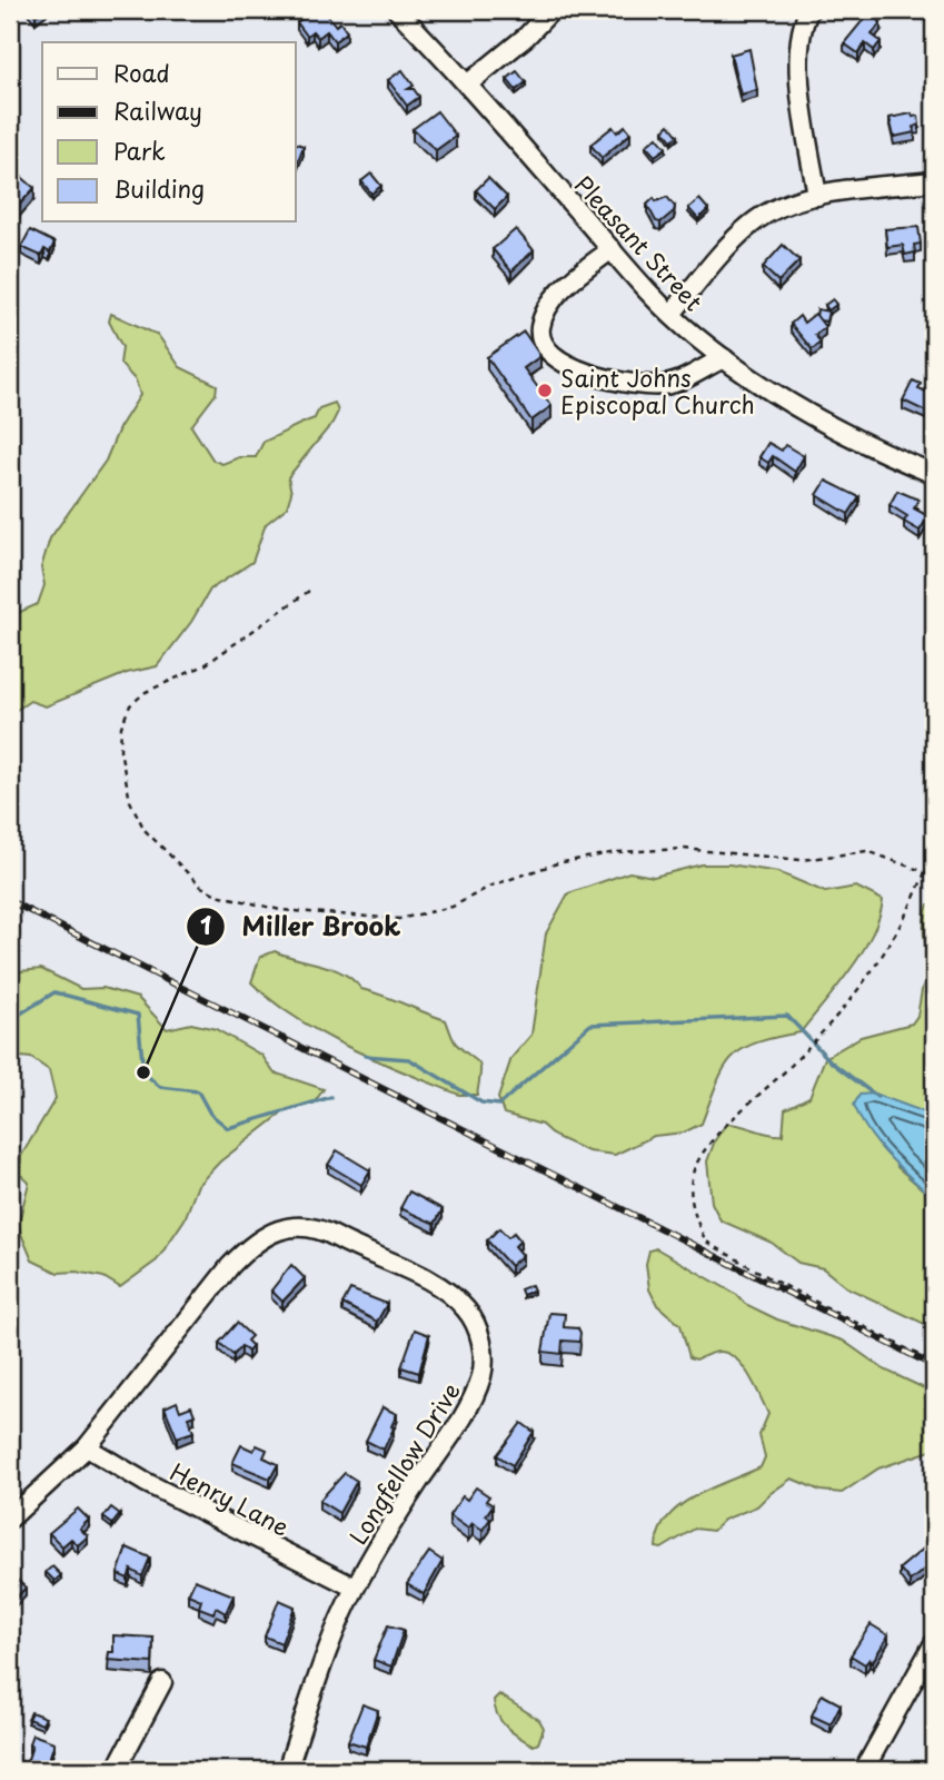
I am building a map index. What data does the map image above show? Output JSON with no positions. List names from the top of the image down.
{
  "streets": {
    "street": ["Pleasant Street", "Longfellow Drive", "Henry Lane"]
  },
  "crossings": [
    ["Longfellow Drive", "Henry Lane"]
  ],
  "places": ["Saint Johns Episcopal Church", "Miller Brook"],
  "legend": [
    "Road",
    "Railway",
    "Park",
    "Building"
  ]
}
